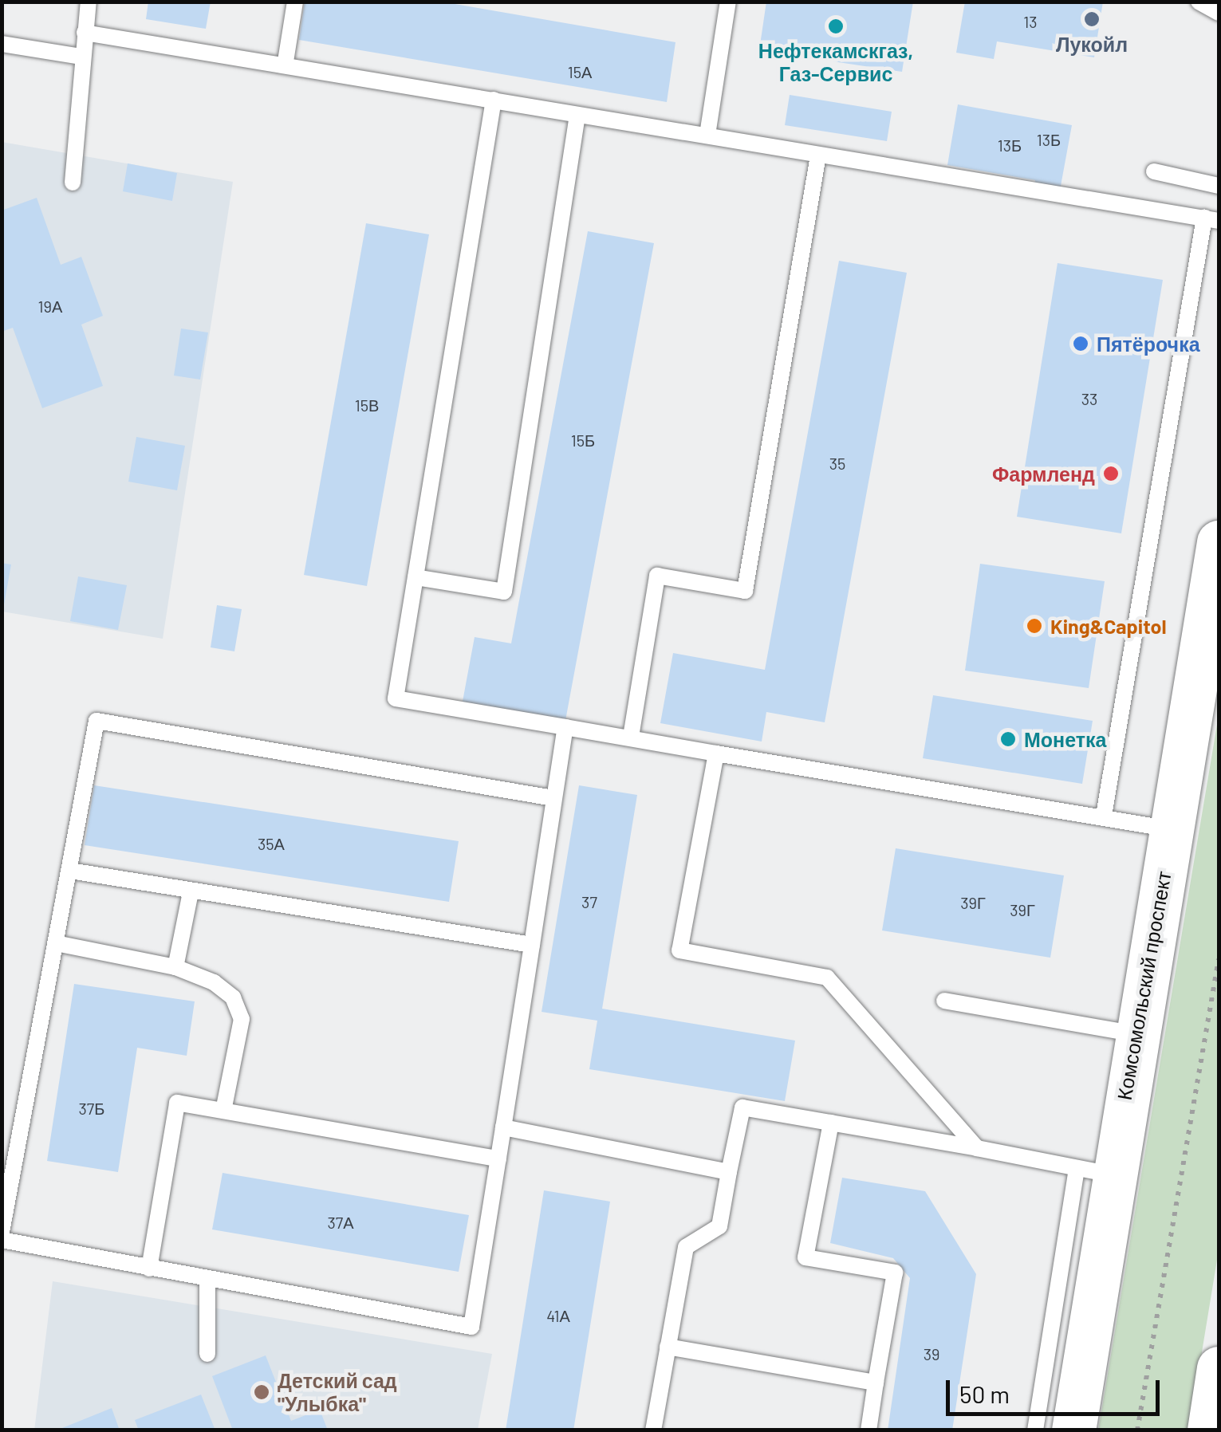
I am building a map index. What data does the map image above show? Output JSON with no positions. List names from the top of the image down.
{
  "streets": {
    "main road": ["Комсомольский проспект"]
  },
  "places": [
    "Лукойл",
    "Нефтекамскгаз, Газ-Сервис",
    "Пятёрочка",
    "Фармленд",
    "King&Capitol",
    "Монетка",
    "Детский сад \"Улыбка\""
  ],
  "house_numbers": [
    "13",
    "15А",
    "13Б",
    "13Б",
    "19А",
    "33",
    "15В",
    "15Б",
    "35",
    "35А",
    "37",
    "39Г",
    "39Г",
    "37Б",
    "37А",
    "41А",
    "39"
  ],
  "scale_bar": "50 m"
}
